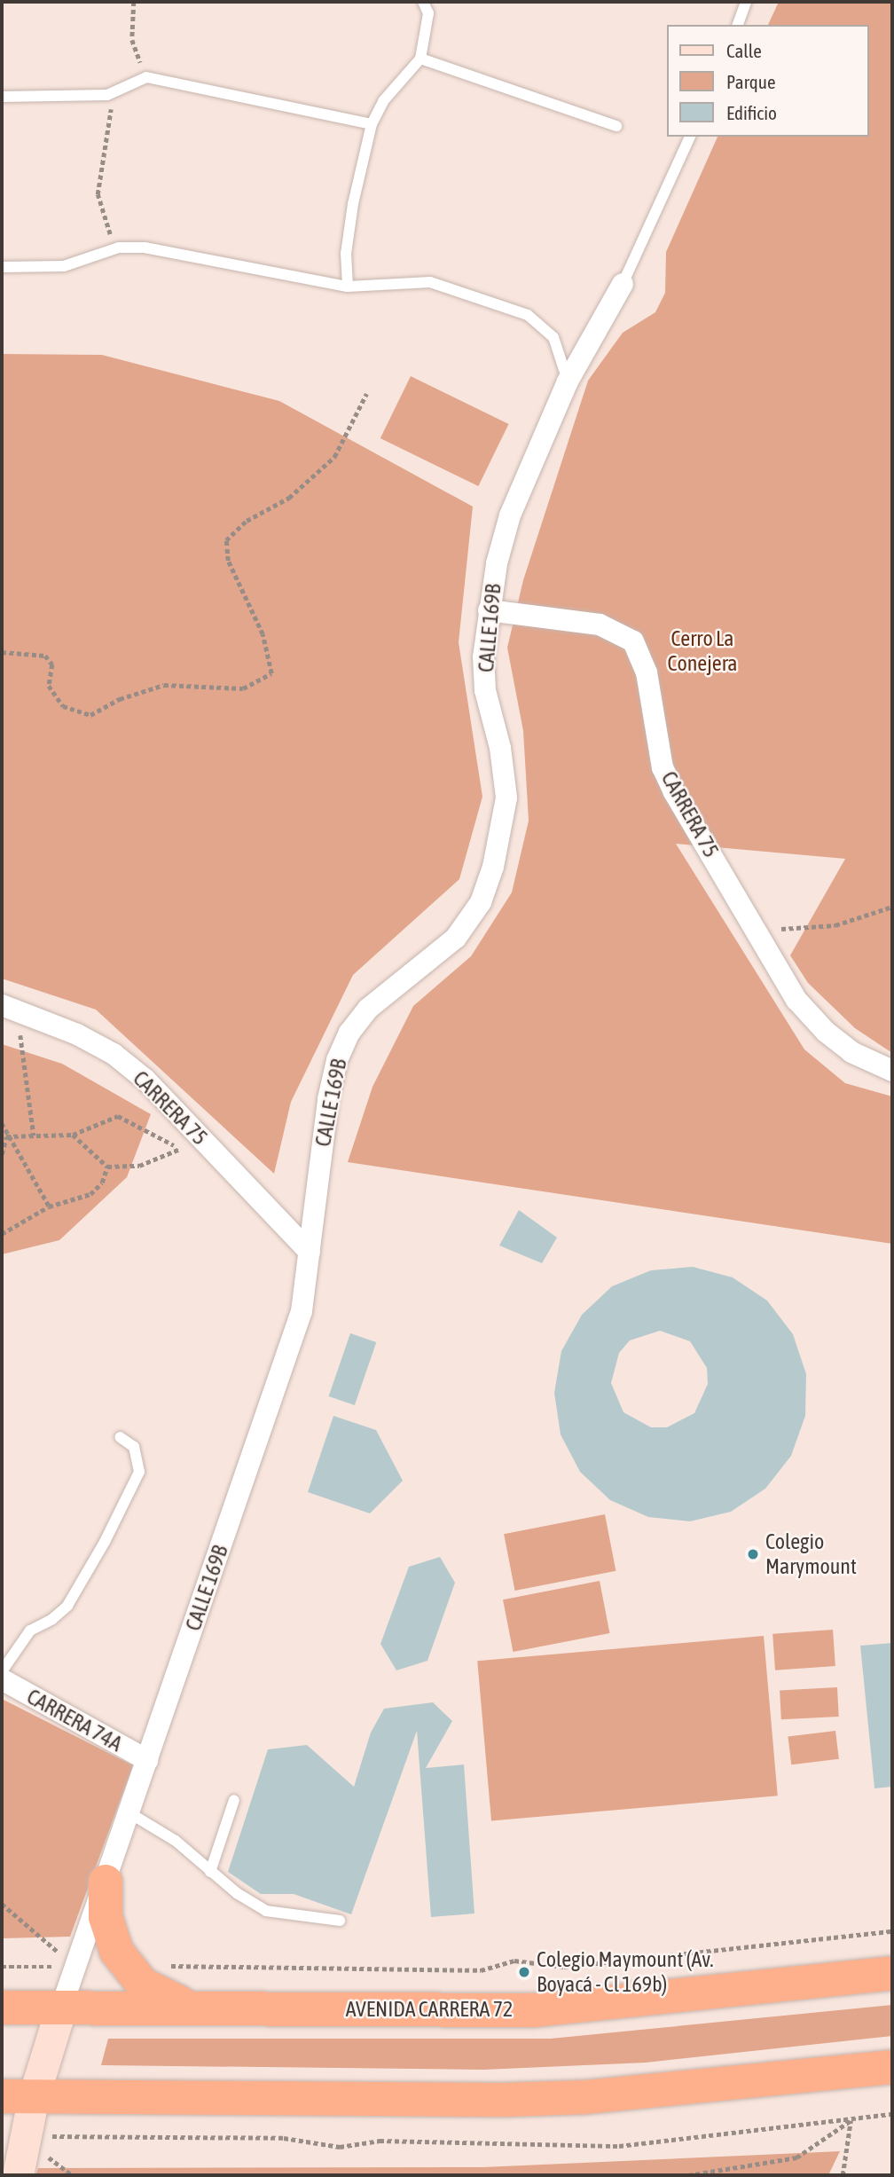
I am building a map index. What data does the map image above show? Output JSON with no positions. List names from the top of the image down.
{
  "streets": {
    "highway": ["AVENIDA CARRERA 72"],
    "main road": ["CALLE 169B"],
    "street": ["CARRERA 75", "CARRERA 74A"]
  },
  "crossings": [
    ["CALLE 169B", "CARRERA 75"],
    ["CALLE 169B", "CARRERA 74A"],
    ["CALLE 169B", "AVENIDA CARRERA 72"]
  ],
  "parks": ["Cerro La Conejera"],
  "places": ["Colegio Marymount", "Colegio Maymount (Av. Boyacá - Cl 169b)"],
  "legend": ["Calle", "Parque", "Edificio"]
}
